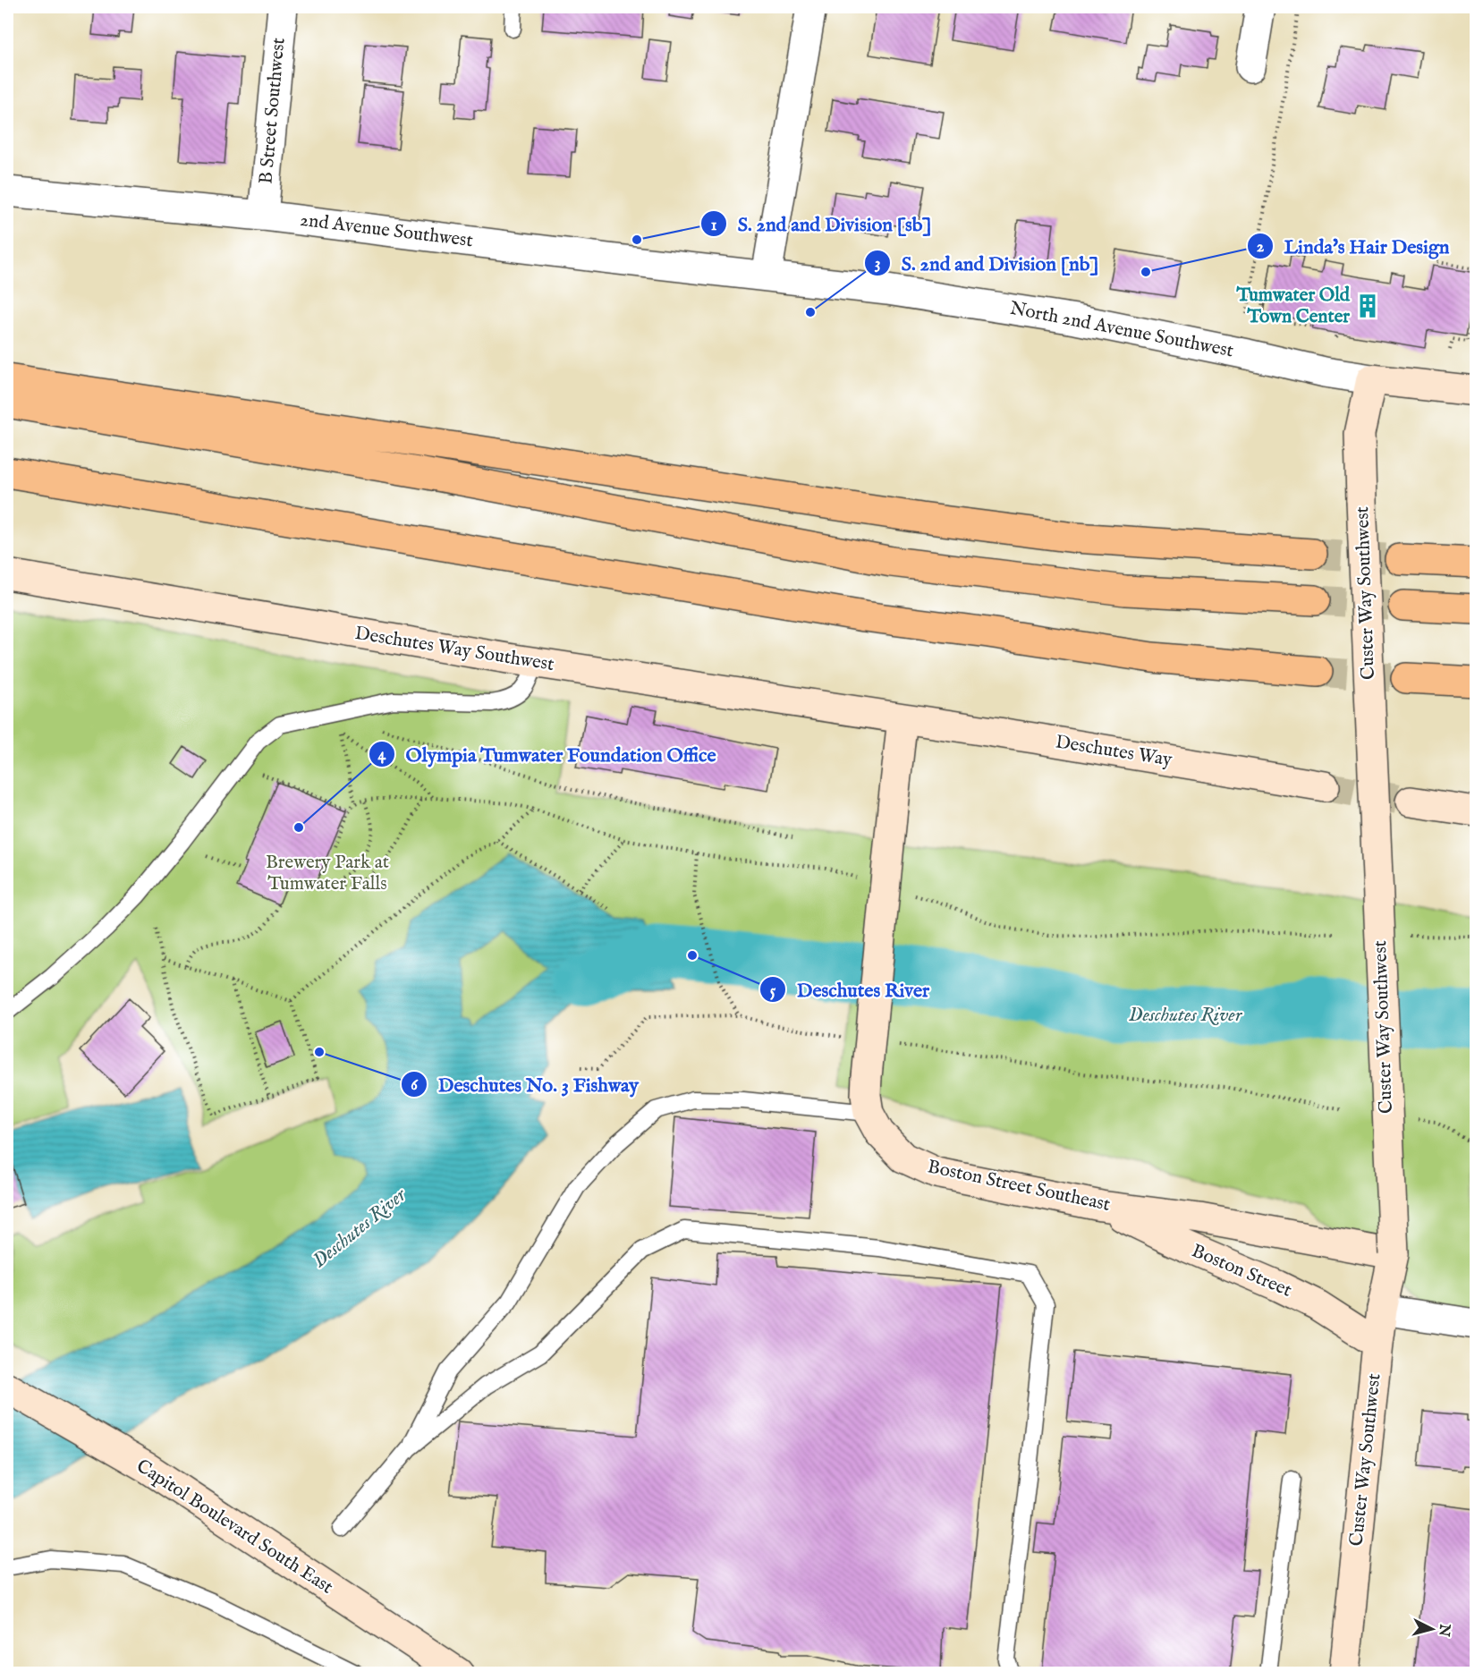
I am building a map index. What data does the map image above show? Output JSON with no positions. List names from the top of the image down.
{
  "streets": {
    "main road": [
      "North 2nd Avenue Southwest",
      "Custer Way Southwest",
      "Deschutes Way Southwest",
      "Deschutes Way",
      "Boston Street Southeast",
      "Boston Street",
      "Capitol Boulevard South East"
    ],
    "street": ["B Street Southwest", "2nd Avenue Southwest"]
  },
  "crossings": [
    ["B Street Southwest", "2nd Avenue Southwest"],
    ["2nd Avenue Southwest", "North 2nd Avenue Southwest"],
    ["North 2nd Avenue Southwest", "Custer Way Southwest"],
    ["Custer Way Southwest", "Boston Street Southeast"],
    ["Custer Way Southwest", "Boston Street"],
    ["Deschutes Way Southwest", "Deschutes Way"],
    ["Deschutes Way Southwest", "Boston Street Southeast"],
    ["Deschutes Way", "Boston Street Southeast"],
    ["Boston Street Southeast", "Boston Street"]
  ],
  "water": ["Deschutes River"],
  "parks": ["Brewery Park at Tumwater Falls"],
  "places": {
    "other": [
      "S. 2nd and Division [sb]",
      "Linda's Hair Design",
      "S. 2nd and Division [nb]",
      "Olympia Tumwater Foundation Office",
      "Deschutes River",
      "Deschutes No. 3 Fishway"
    ],
    "building": ["Tumwater Old Town Center"]
  },
  "north": "right"
}
